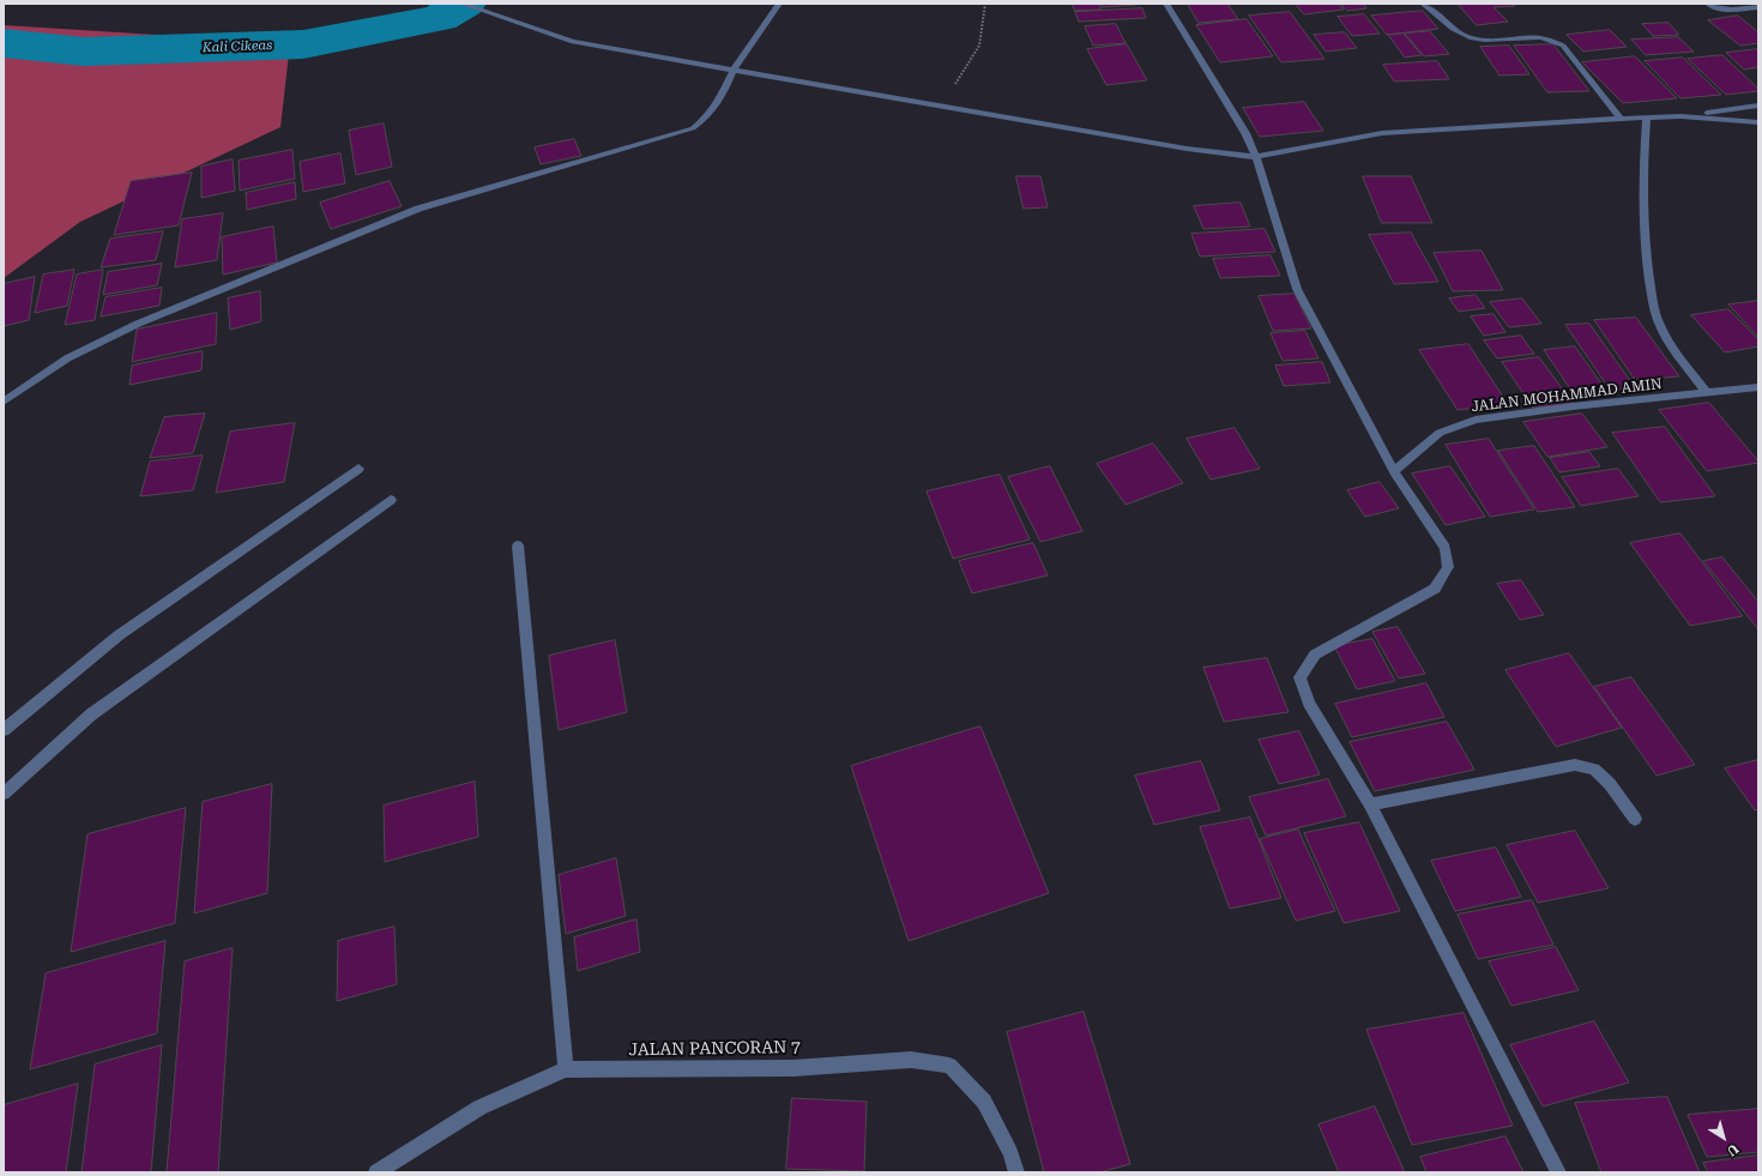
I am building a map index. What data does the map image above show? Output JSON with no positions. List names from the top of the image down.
{
  "streets": {
    "street": ["JALAN MOHAMMAD AMIN", "JALAN PANCORAN 7"]
  },
  "water": ["Kali Cikeas"],
  "north": "bottom right"
}
